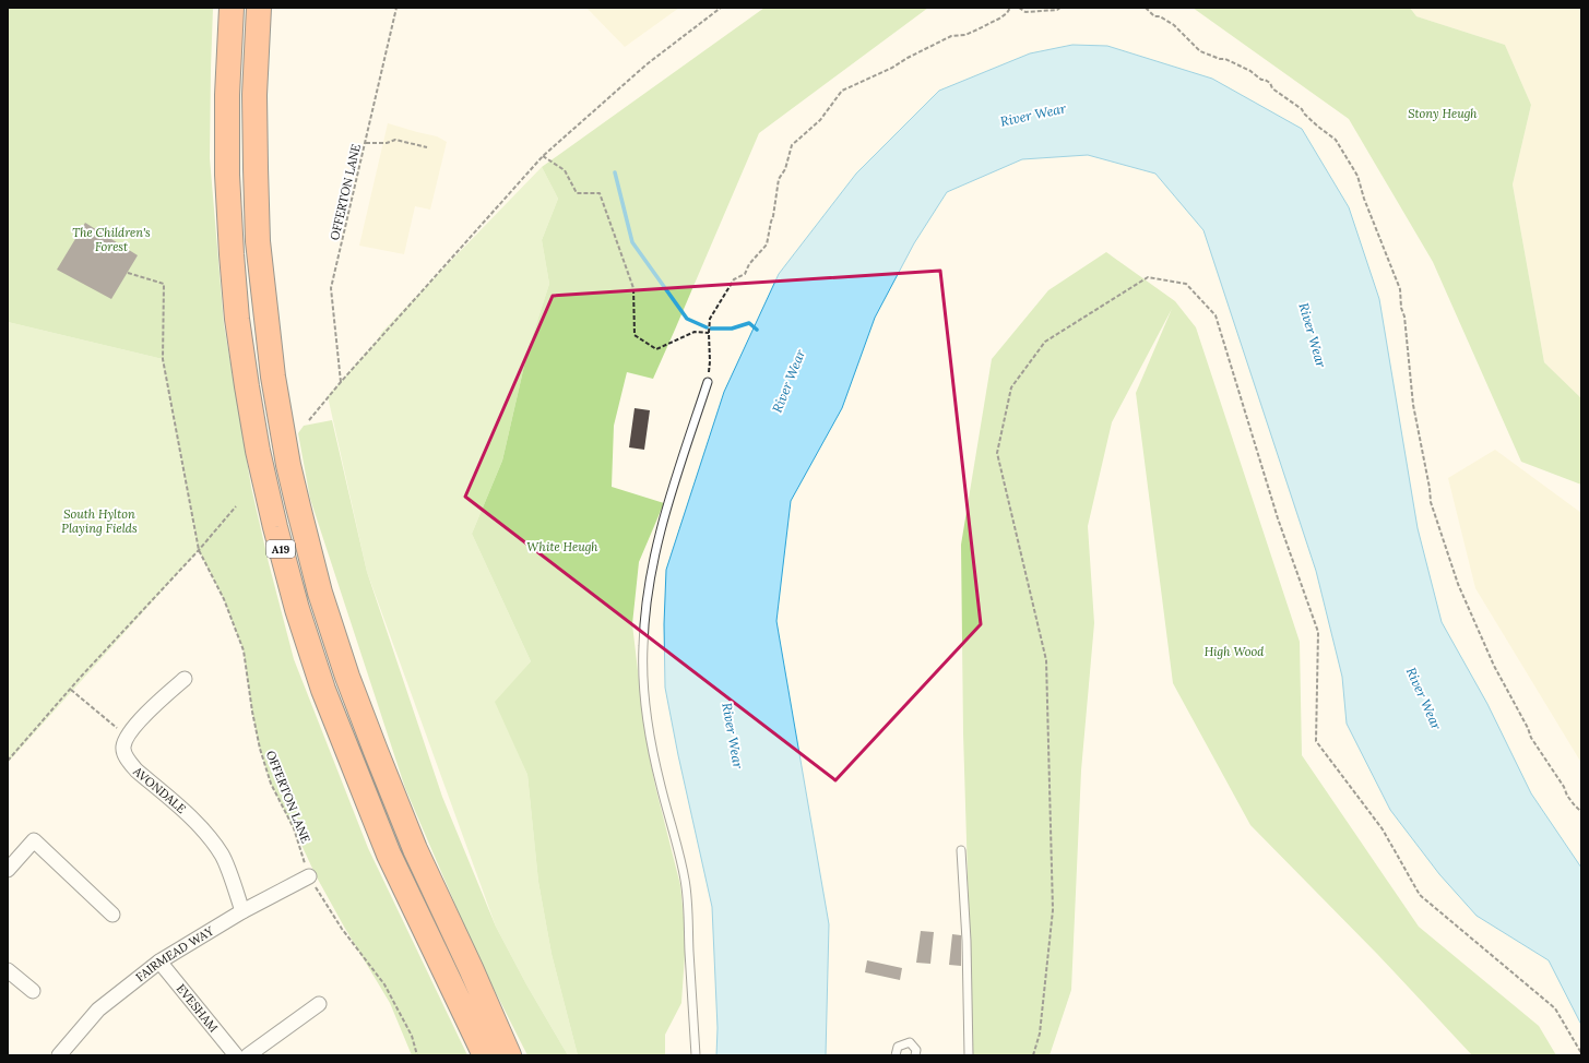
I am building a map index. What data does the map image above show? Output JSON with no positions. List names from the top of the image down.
{
  "streets": {
    "highway": ["A19"],
    "street": ["AVONDALE", "FAIRMEAD WAY", "EVESHAM"],
    "path": ["OFFERTON LANE"]
  },
  "crossings": [
    ["OFFERTON LANE", "FAIRMEAD WAY"],
    ["AVONDALE", "FAIRMEAD WAY"],
    ["FAIRMEAD WAY", "EVESHAM"]
  ],
  "water": ["River Wear"],
  "parks": [
    "Stony Heugh",
    "The Children's Forest",
    "South Hylton Playing Fields",
    "White Heugh",
    "High Wood"
  ]
}
